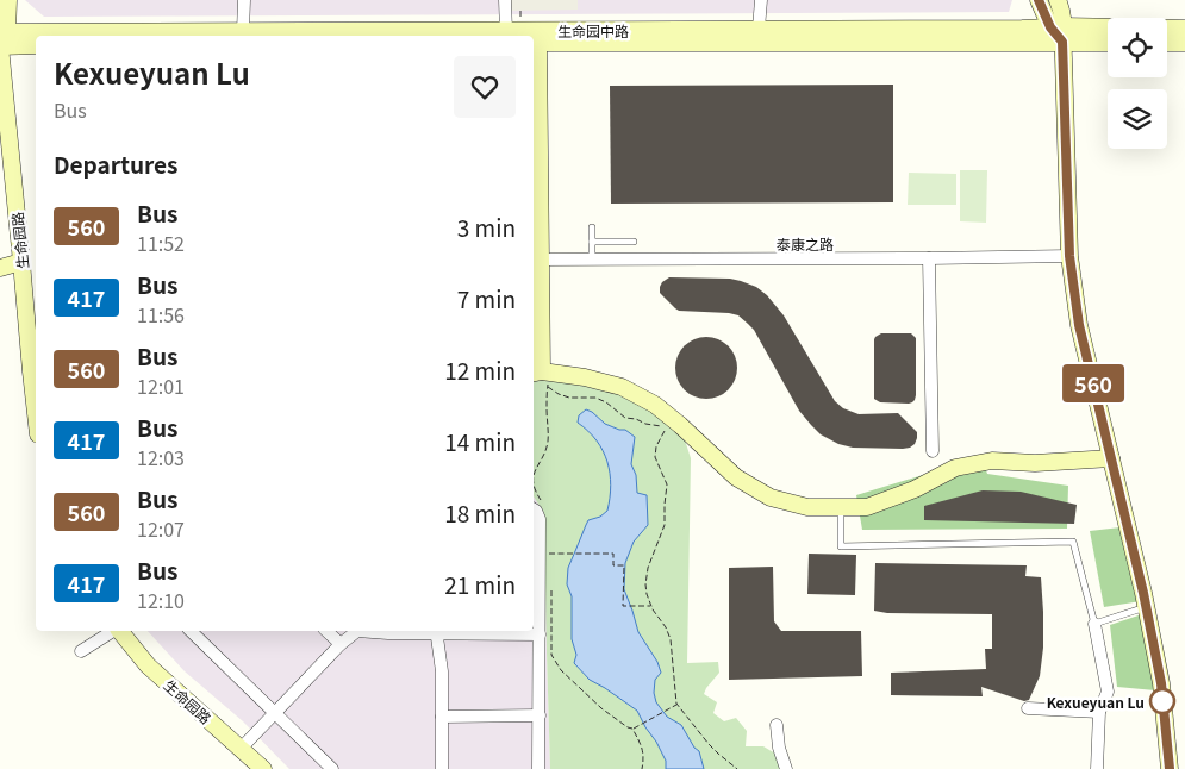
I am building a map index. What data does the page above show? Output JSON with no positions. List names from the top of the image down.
{
  "streets": {
    "street": ["生命园中路", "生命园路", "泰康之路"]
  },
  "crossings": [
    ["生命园中路", "生命园路"]
  ],
  "places": ["Kexueyuan Lu"],
  "lines": ["bus line 560"],
  "page": {
    "on_map": "560",
    "heading": [
      ["Kexueyuan Lu", "Bus"],
      "Departures"
    ],
    "list": [
      {
        "mark": "560",
        "name": "Bus",
        "note": "11:52",
        "value": "3 min"
      },
      {
        "mark": "417",
        "name": "Bus",
        "note": "11:56",
        "value": "7 min"
      },
      {
        "mark": "560",
        "name": "Bus",
        "note": "12:01",
        "value": "12 min"
      },
      {
        "mark": "417",
        "name": "Bus",
        "note": "12:03",
        "value": "14 min"
      },
      {
        "mark": "560",
        "name": "Bus",
        "note": "12:07",
        "value": "18 min"
      },
      {
        "mark": "417",
        "name": "Bus",
        "note": "12:10",
        "value": "21 min"
      }
    ]
  }
}
